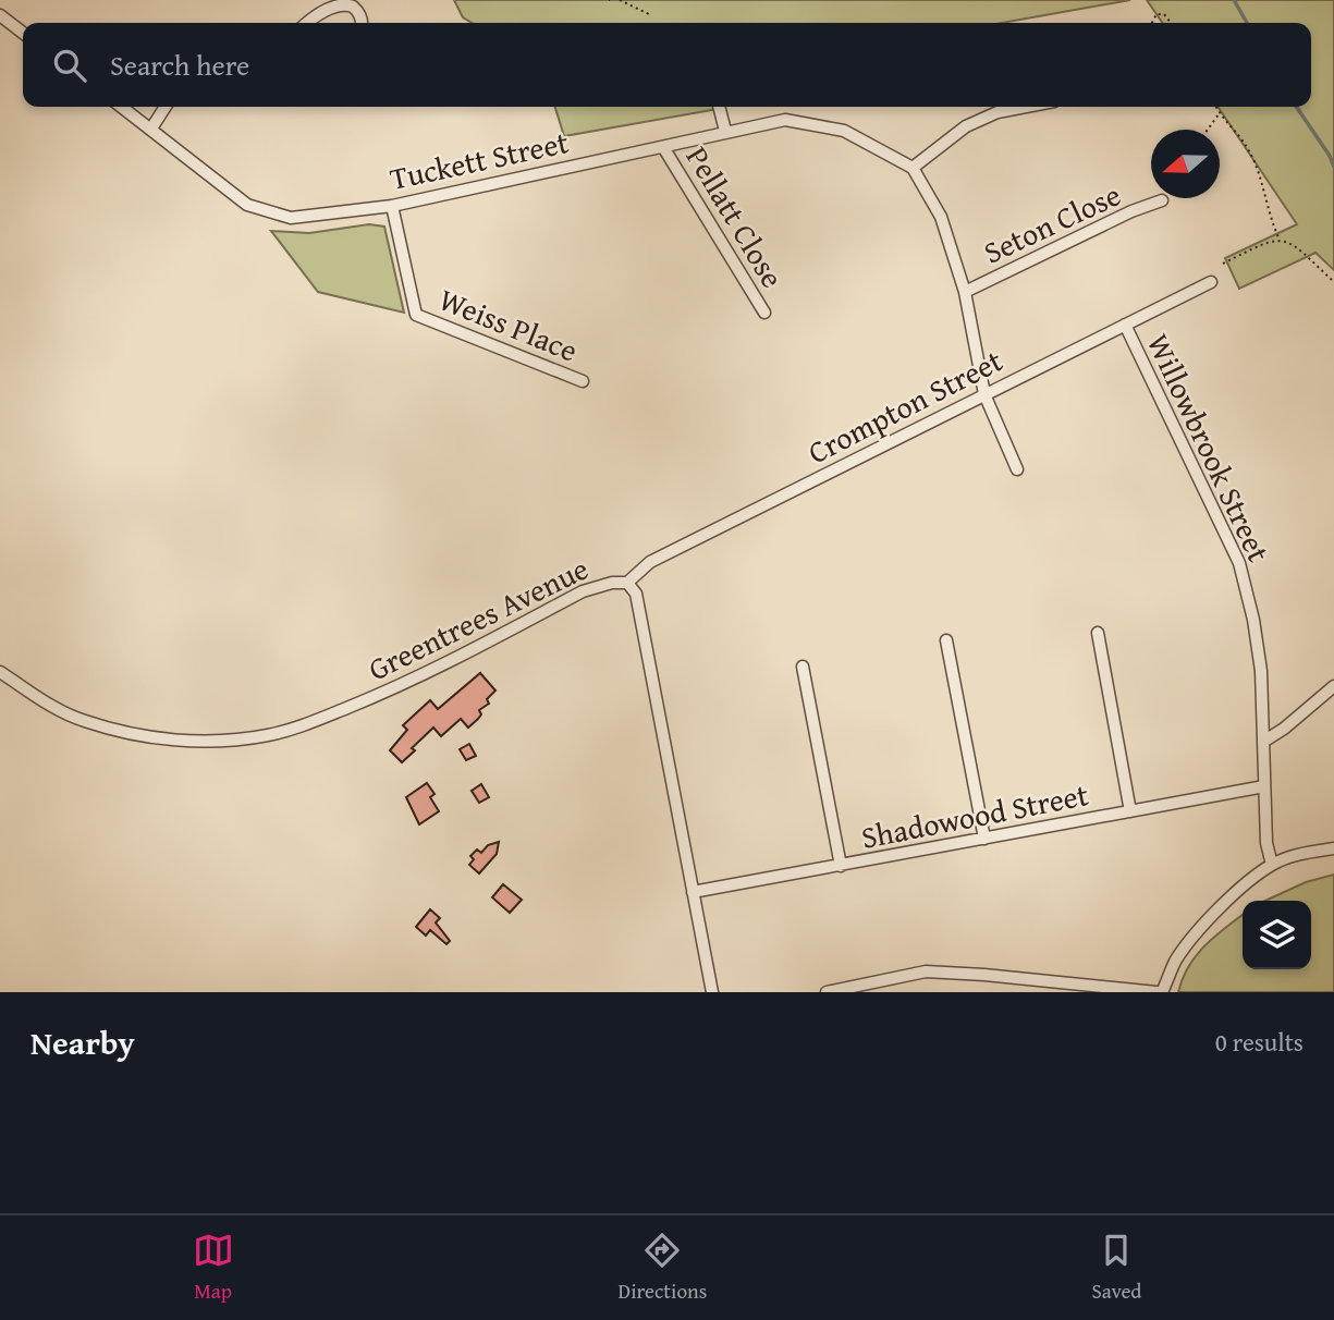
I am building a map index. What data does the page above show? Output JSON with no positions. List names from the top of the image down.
{
  "streets": {
    "street": [
      "Tuckett Street",
      "Pellatt Close",
      "Seton Close",
      "Weiss Place",
      "Crompton Street",
      "Willowbrook Street",
      "Greentrees Avenue",
      "Shadowood Street"
    ]
  },
  "crossings": [
    ["Tuckett Street", "Pellatt Close"],
    ["Tuckett Street", "Weiss Place"],
    ["Crompton Street", "Willowbrook Street"],
    ["Crompton Street", "Greentrees Avenue"],
    ["Willowbrook Street", "Shadowood Street"],
    ["Greentrees Avenue", "Shadowood Street"]
  ],
  "north": "left",
  "page": {
    "search": "Search here",
    "heading": ["Nearby", "0 results"],
    "nav": ["Map", "Directions", "Saved"]
  }
}
